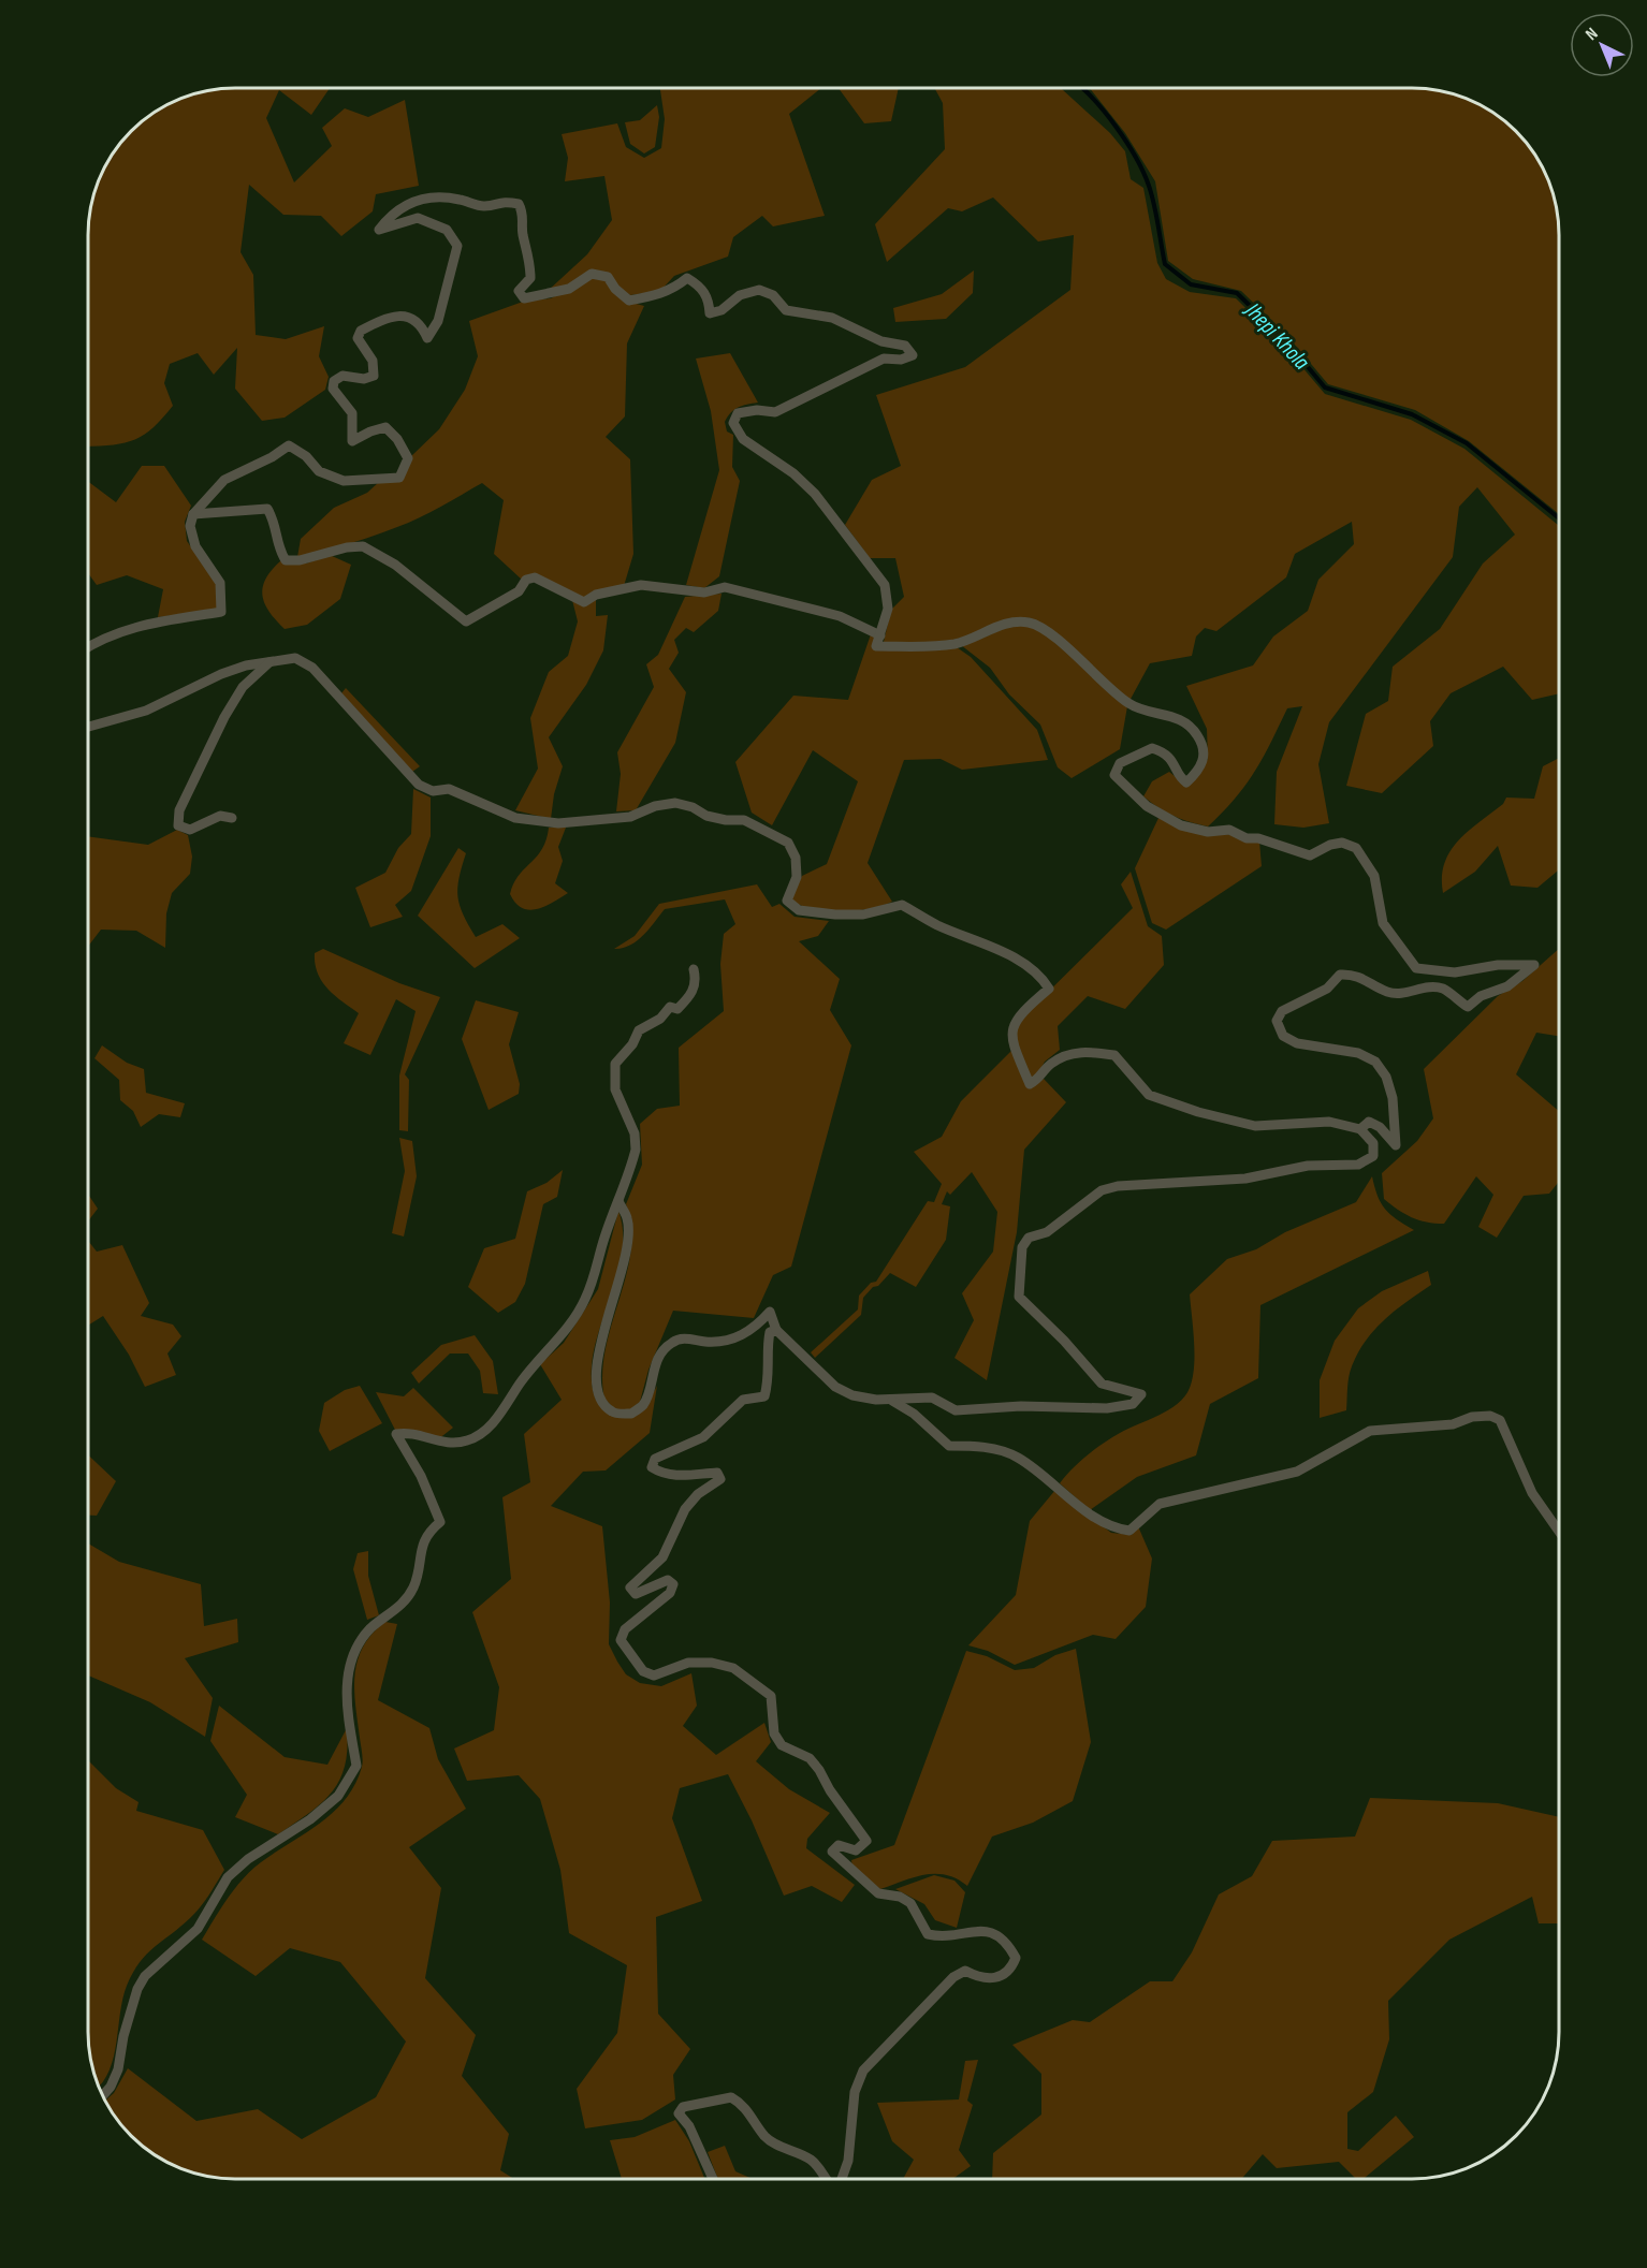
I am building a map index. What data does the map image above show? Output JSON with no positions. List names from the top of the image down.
{
  "water": ["Jhepi Khola"],
  "north": "top left"
}
